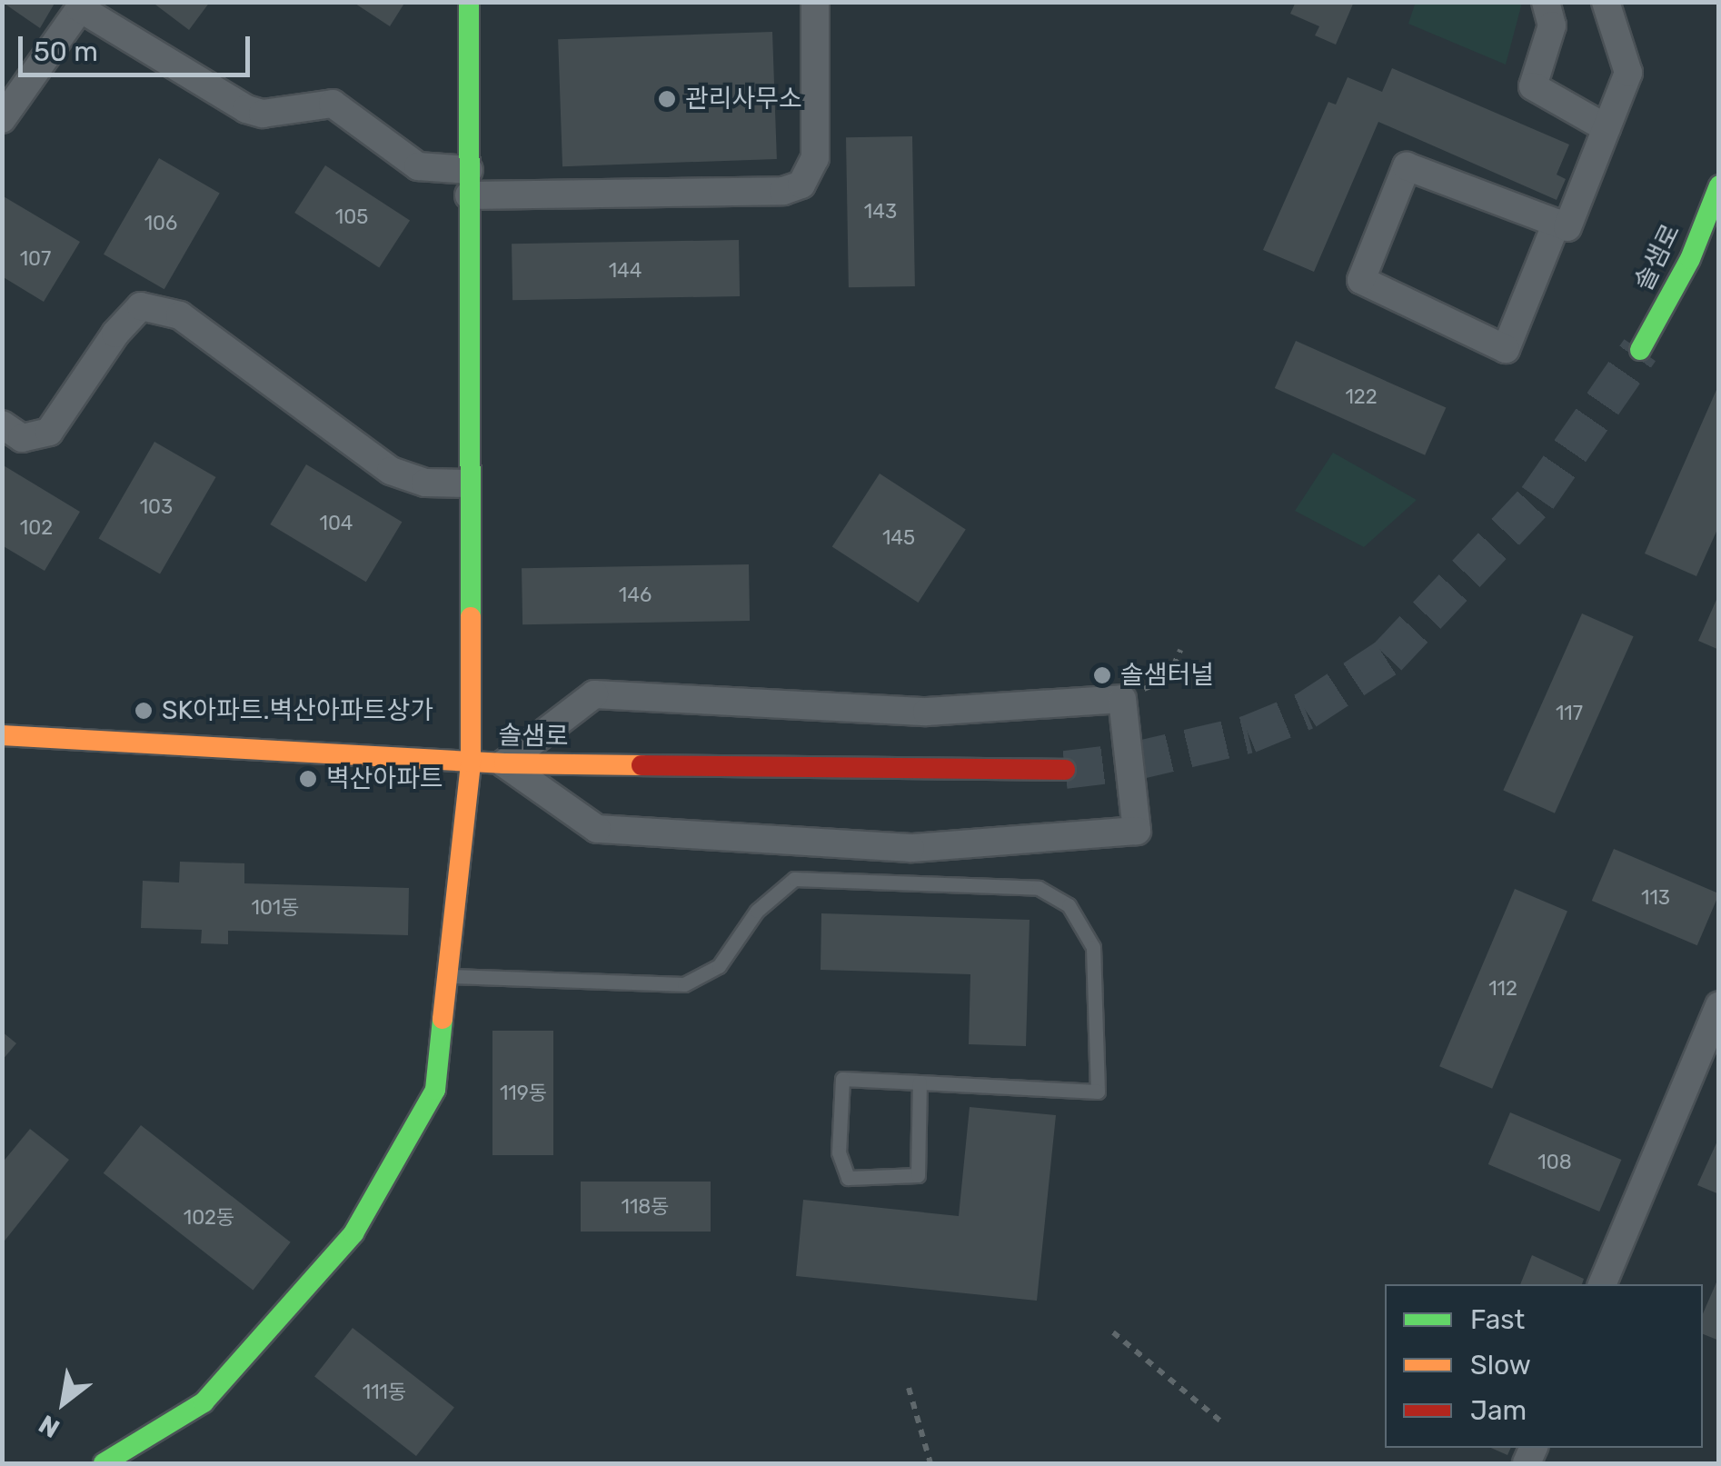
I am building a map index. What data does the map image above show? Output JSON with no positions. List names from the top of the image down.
{
  "streets": {
    "street": ["솔샘로"]
  },
  "places": [
    "관리사무소",
    "솔샘터널",
    "SK아파트.벽산아파트상가",
    "벽산아파트"
  ],
  "house_numbers": [
    "143",
    "105",
    "106",
    "107",
    "144",
    "122",
    "103",
    "104",
    "102",
    "145",
    "146",
    "117",
    "113",
    "101동",
    "112",
    "119동",
    "108",
    "118동",
    "102동",
    "111동"
  ],
  "legend": ["Fast", "Slow", "Jam"],
  "scale_bar": "50 m",
  "north": "bottom left"
}
